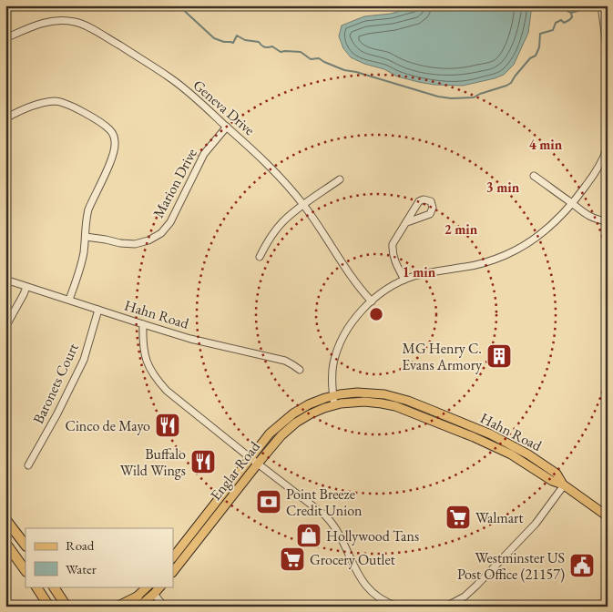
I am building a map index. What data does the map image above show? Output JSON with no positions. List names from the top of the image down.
{
  "streets": {
    "main road": ["Hahn Road", "Englar Road"],
    "street": ["Geneva Drive", "Marion Drive", "Baronets Court"]
  },
  "crossings": [
    ["Geneva Drive", "Marion Drive"],
    ["Hahn Road", "Baronets Court"],
    ["Hahn Road", "Englar Road"]
  ],
  "places": {
    "building": ["MG Henry C. Evans Armory"],
    "restaurant": ["Cinco de Mayo", "Buffalo Wild Wings"],
    "bank": ["Point Breeze Credit Union"],
    "supermarket": ["Walmart", "Grocery Outlet"],
    "shop": ["Hollywood Tans"],
    "public building": ["Westminster US Post Office (21157)"]
  },
  "legend": ["Road", "Water"],
  "rings": [
    "4 min",
    "3 min",
    "2 min",
    "1 min"
  ]
}
